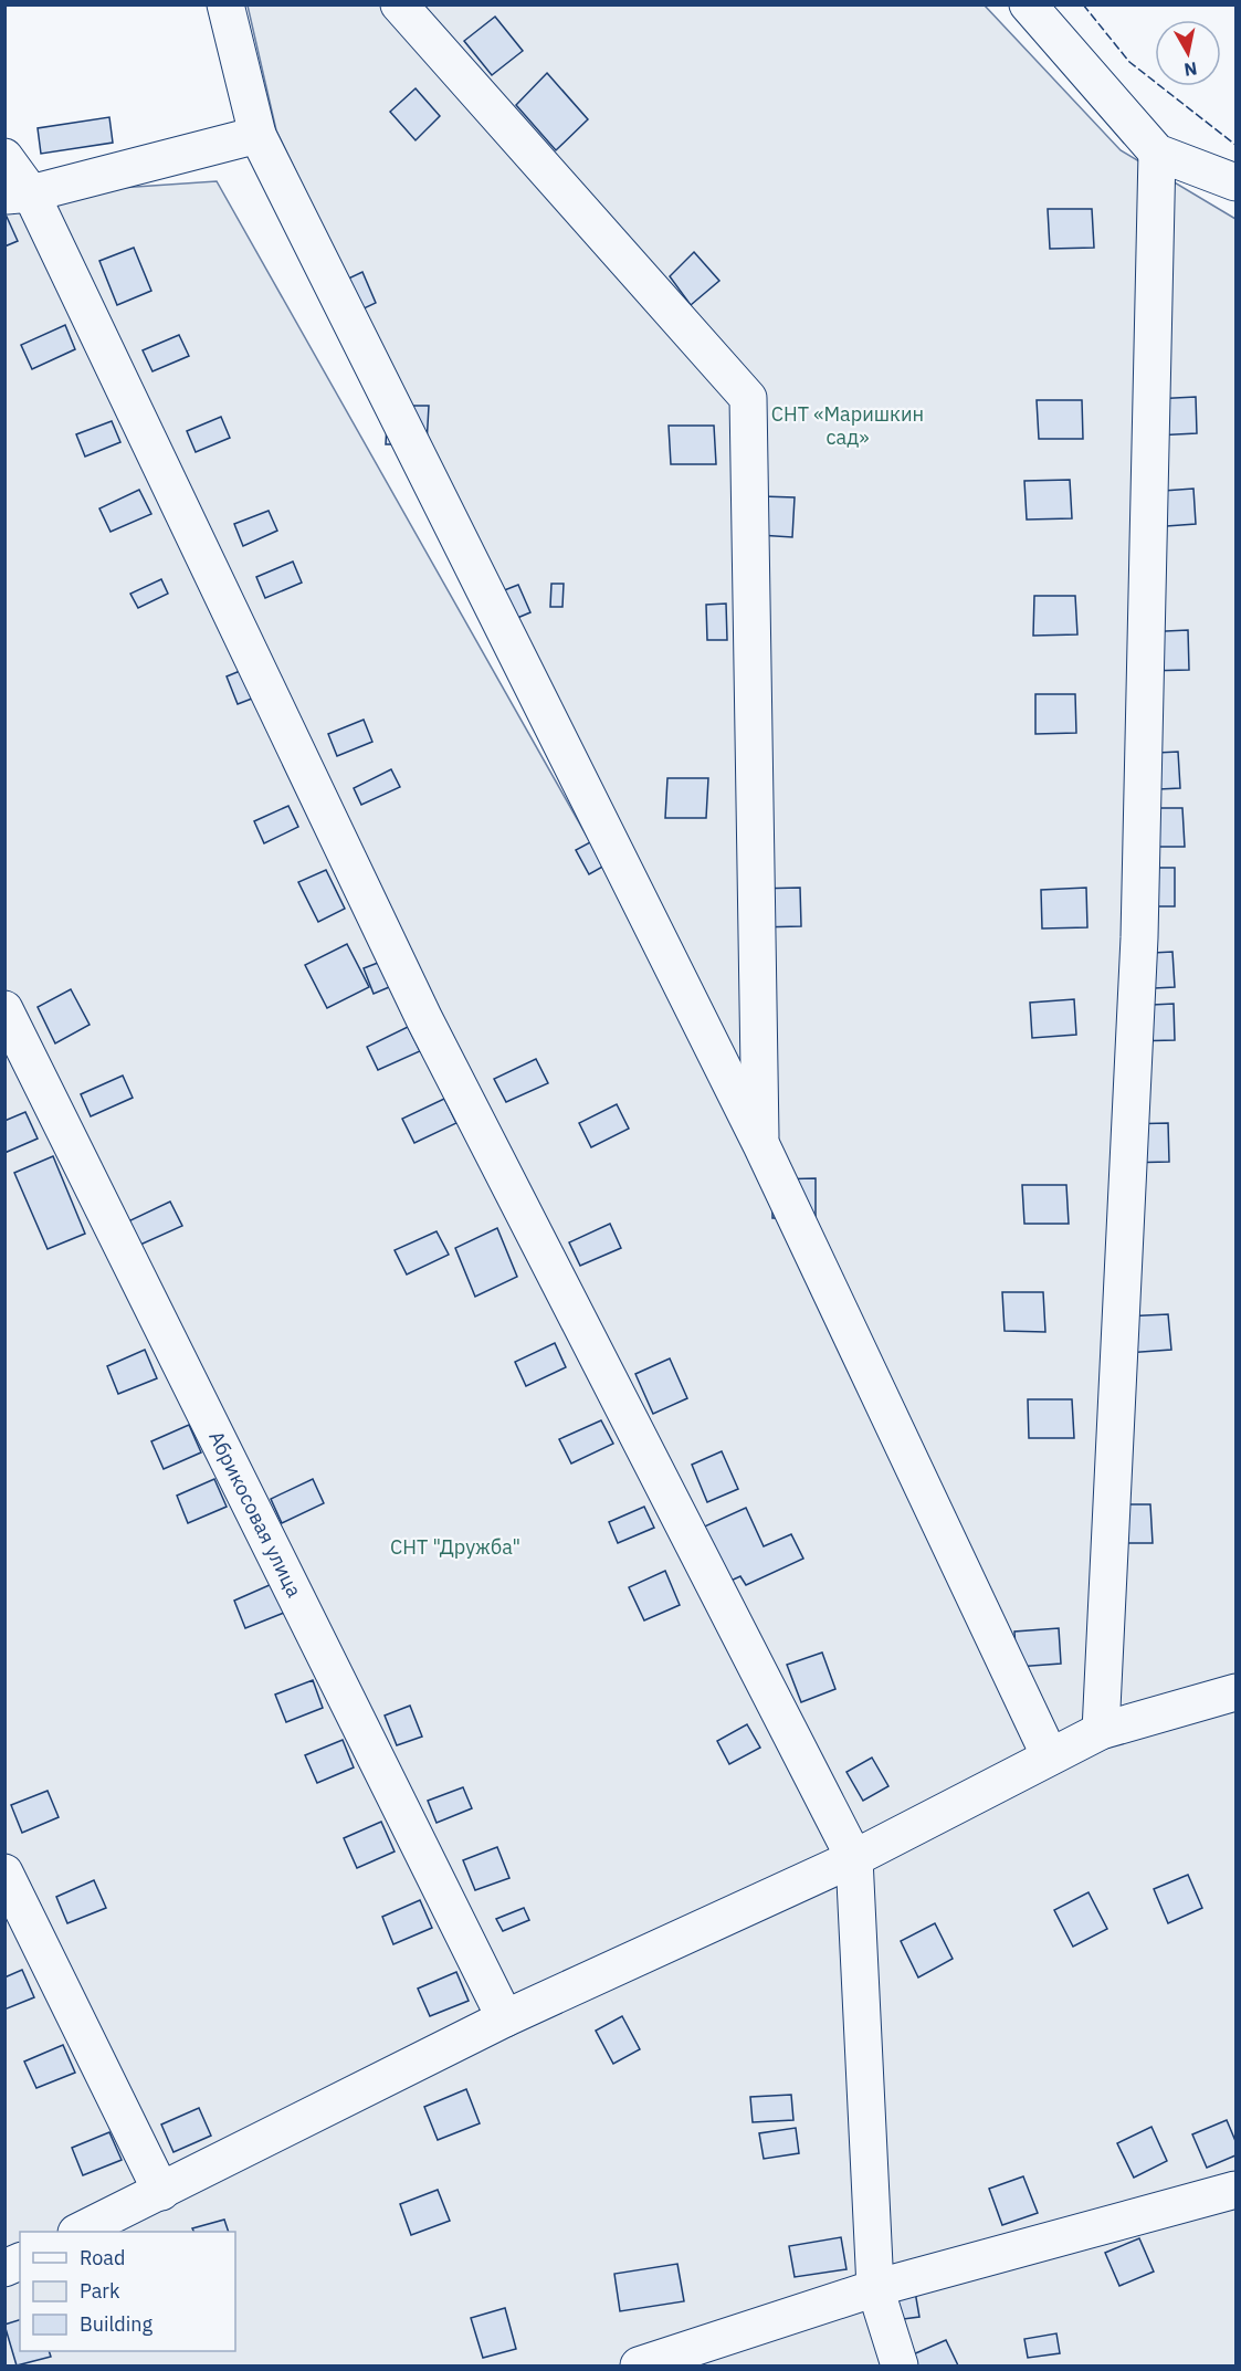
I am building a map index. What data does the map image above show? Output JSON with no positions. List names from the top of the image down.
{
  "streets": {
    "street": ["Абрикосовая улица"]
  },
  "parks": ["СНТ «Маришкин сад»", "СНТ \"Дружба\""],
  "legend": ["Road", "Park", "Building"],
  "north": "bottom"
}
